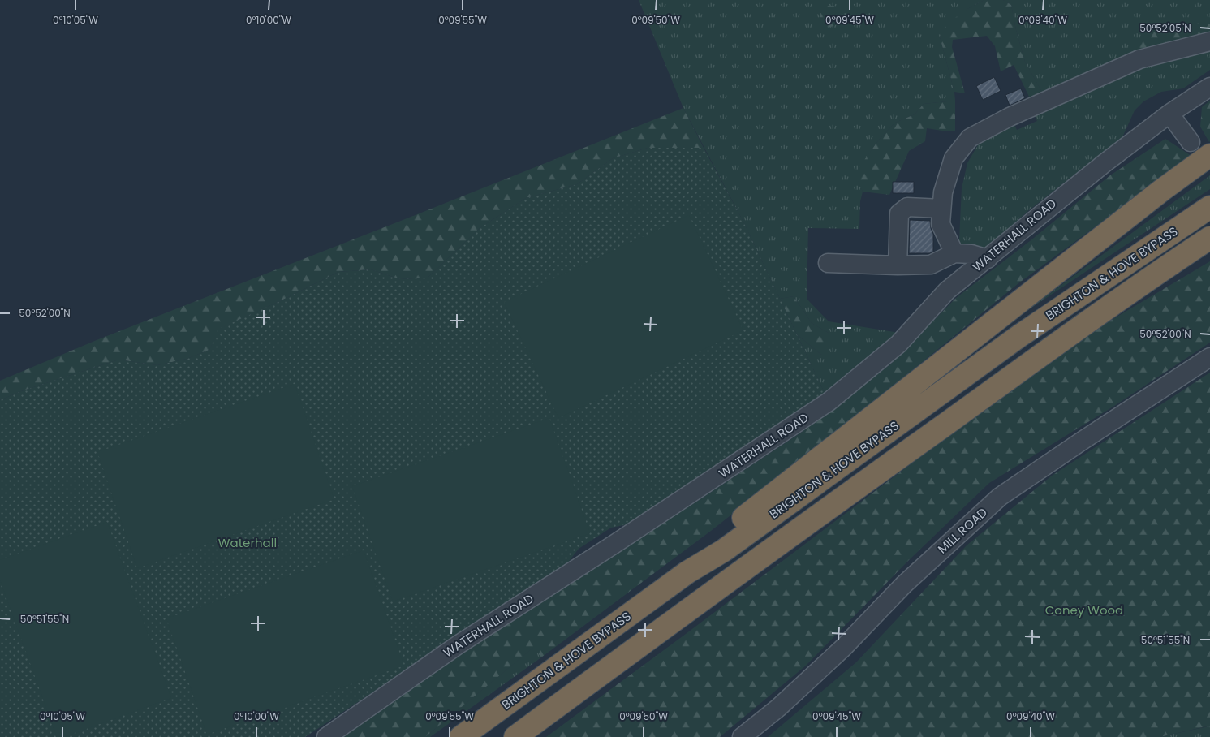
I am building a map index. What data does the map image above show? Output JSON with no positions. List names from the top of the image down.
{
  "streets": {
    "highway": ["BRIGHTON & HOVE BYPASS"],
    "street": ["WATERHALL ROAD", "MILL ROAD"]
  },
  "parks": ["Waterhall", "Coney Wood"],
  "coordinates": [
    "0°10'05\"W",
    "0°10'00\"W",
    "0°09'55\"W",
    "0°09'50\"W",
    "0°09'45\"W",
    "0°09'40\"W",
    "50°52'05\"N",
    "50°52'00\"N",
    "50°51'55\"N"
  ]
}
